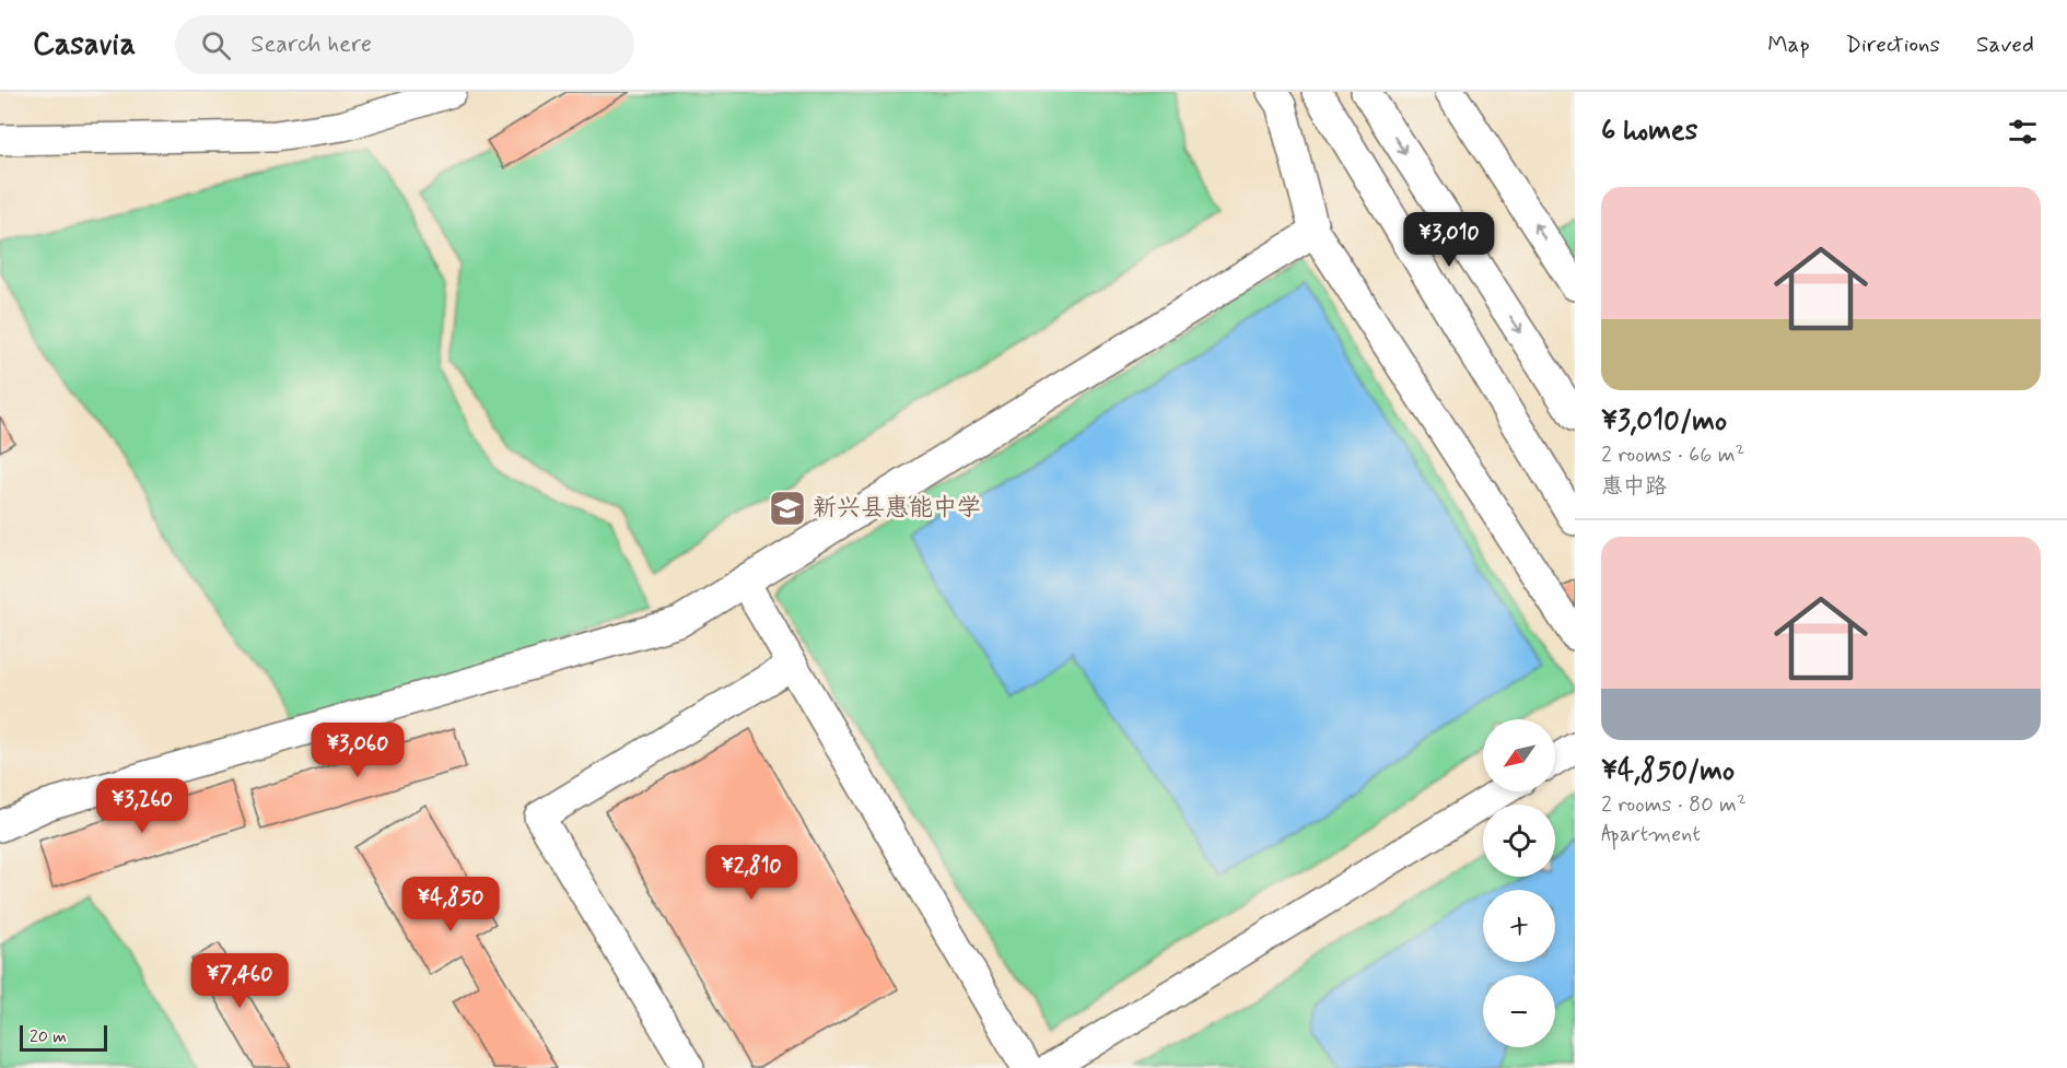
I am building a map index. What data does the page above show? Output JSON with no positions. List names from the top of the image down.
{
  "places": {
    "school or university": ["新兴县惠能中学"]
  },
  "scale_bar": "20 m",
  "north": "bottom left",
  "page": {
    "header": "Casavia",
    "search": "Search here",
    "nav": ["Map", "Directions", "Saved"],
    "heading": "6 homes",
    "list": [
      {
        "name": "¥3,010/mo",
        "note": "2 rooms · 66 m² · 惠中路"
      },
      {
        "name": "¥4,850/mo",
        "note": "2 rooms · 80 m² · Apartment"
      }
    ],
    "price": [
      "¥3,010",
      "¥3,060",
      "¥3,260",
      "¥2,810",
      "¥4,850",
      "¥7,460"
    ],
    "map_buttons": ["+", "−"],
    "scale": "20 m"
  }
}
